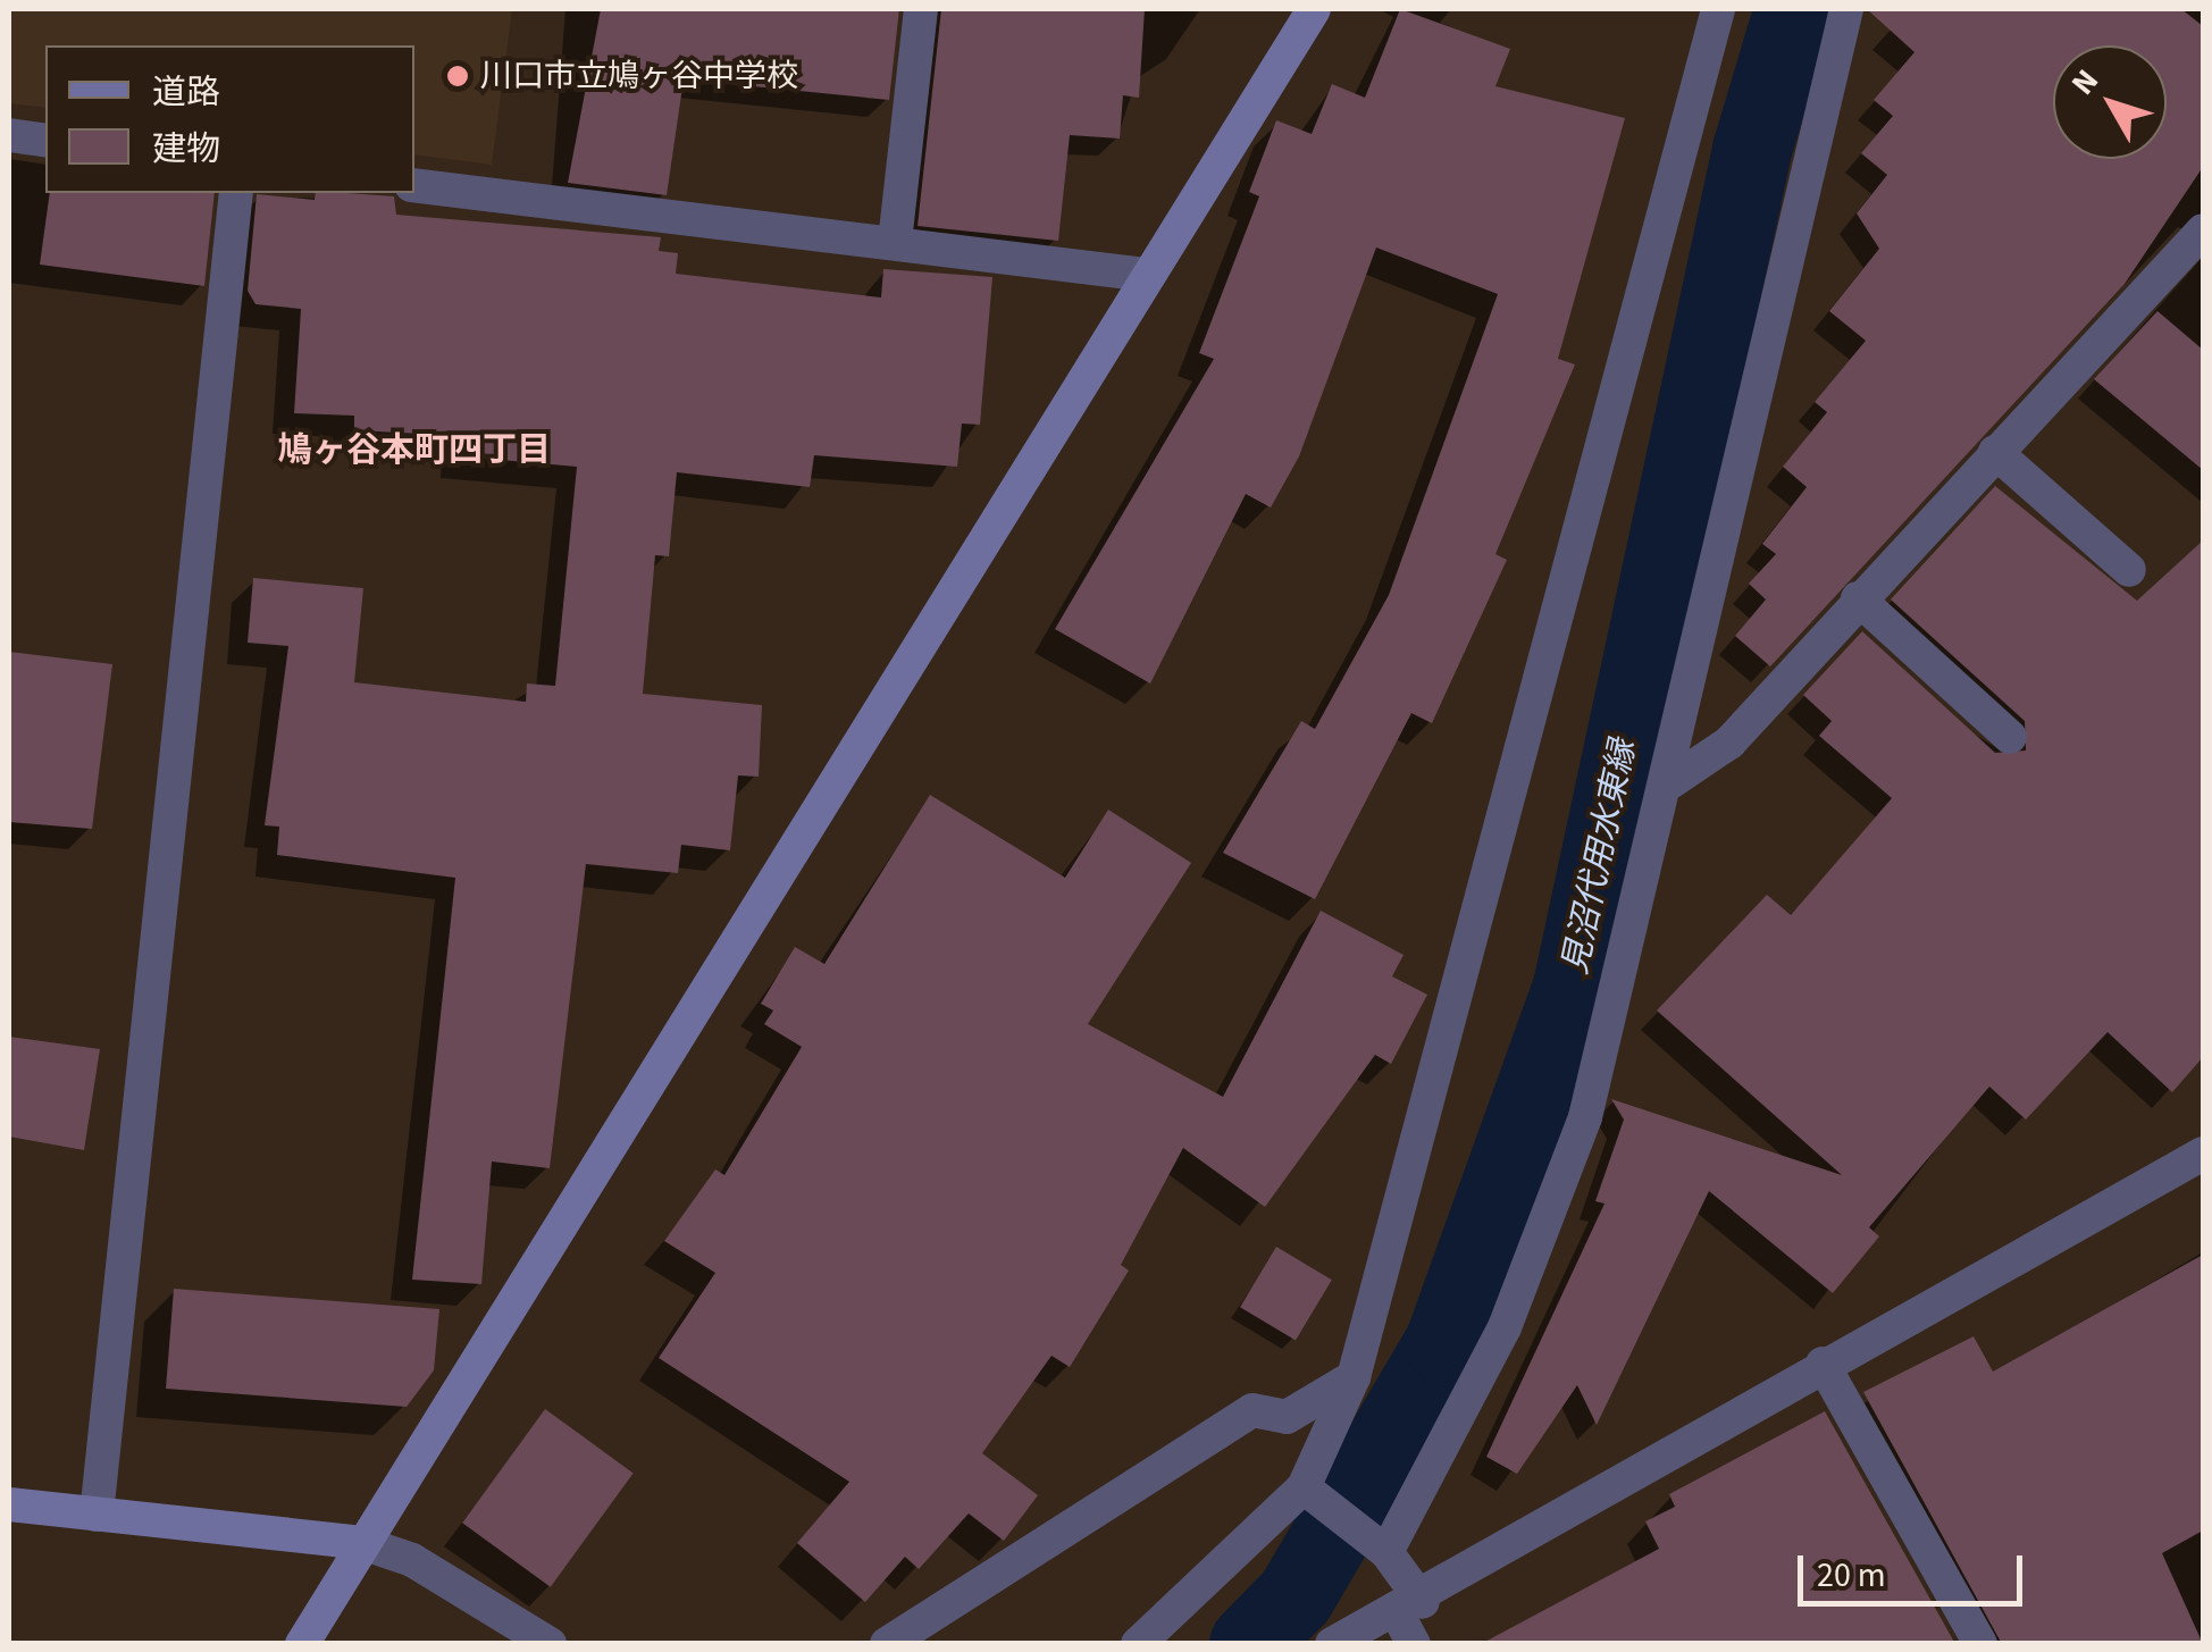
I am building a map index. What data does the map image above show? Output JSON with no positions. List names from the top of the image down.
{
  "districts": ["鳩ヶ谷本町四丁目"],
  "water": ["見沼代用水東縁"],
  "places": ["川口市立鳩ヶ谷中学校"],
  "legend": ["道路", "建物"],
  "scale_bar": "20 m",
  "north": "top left"
}
